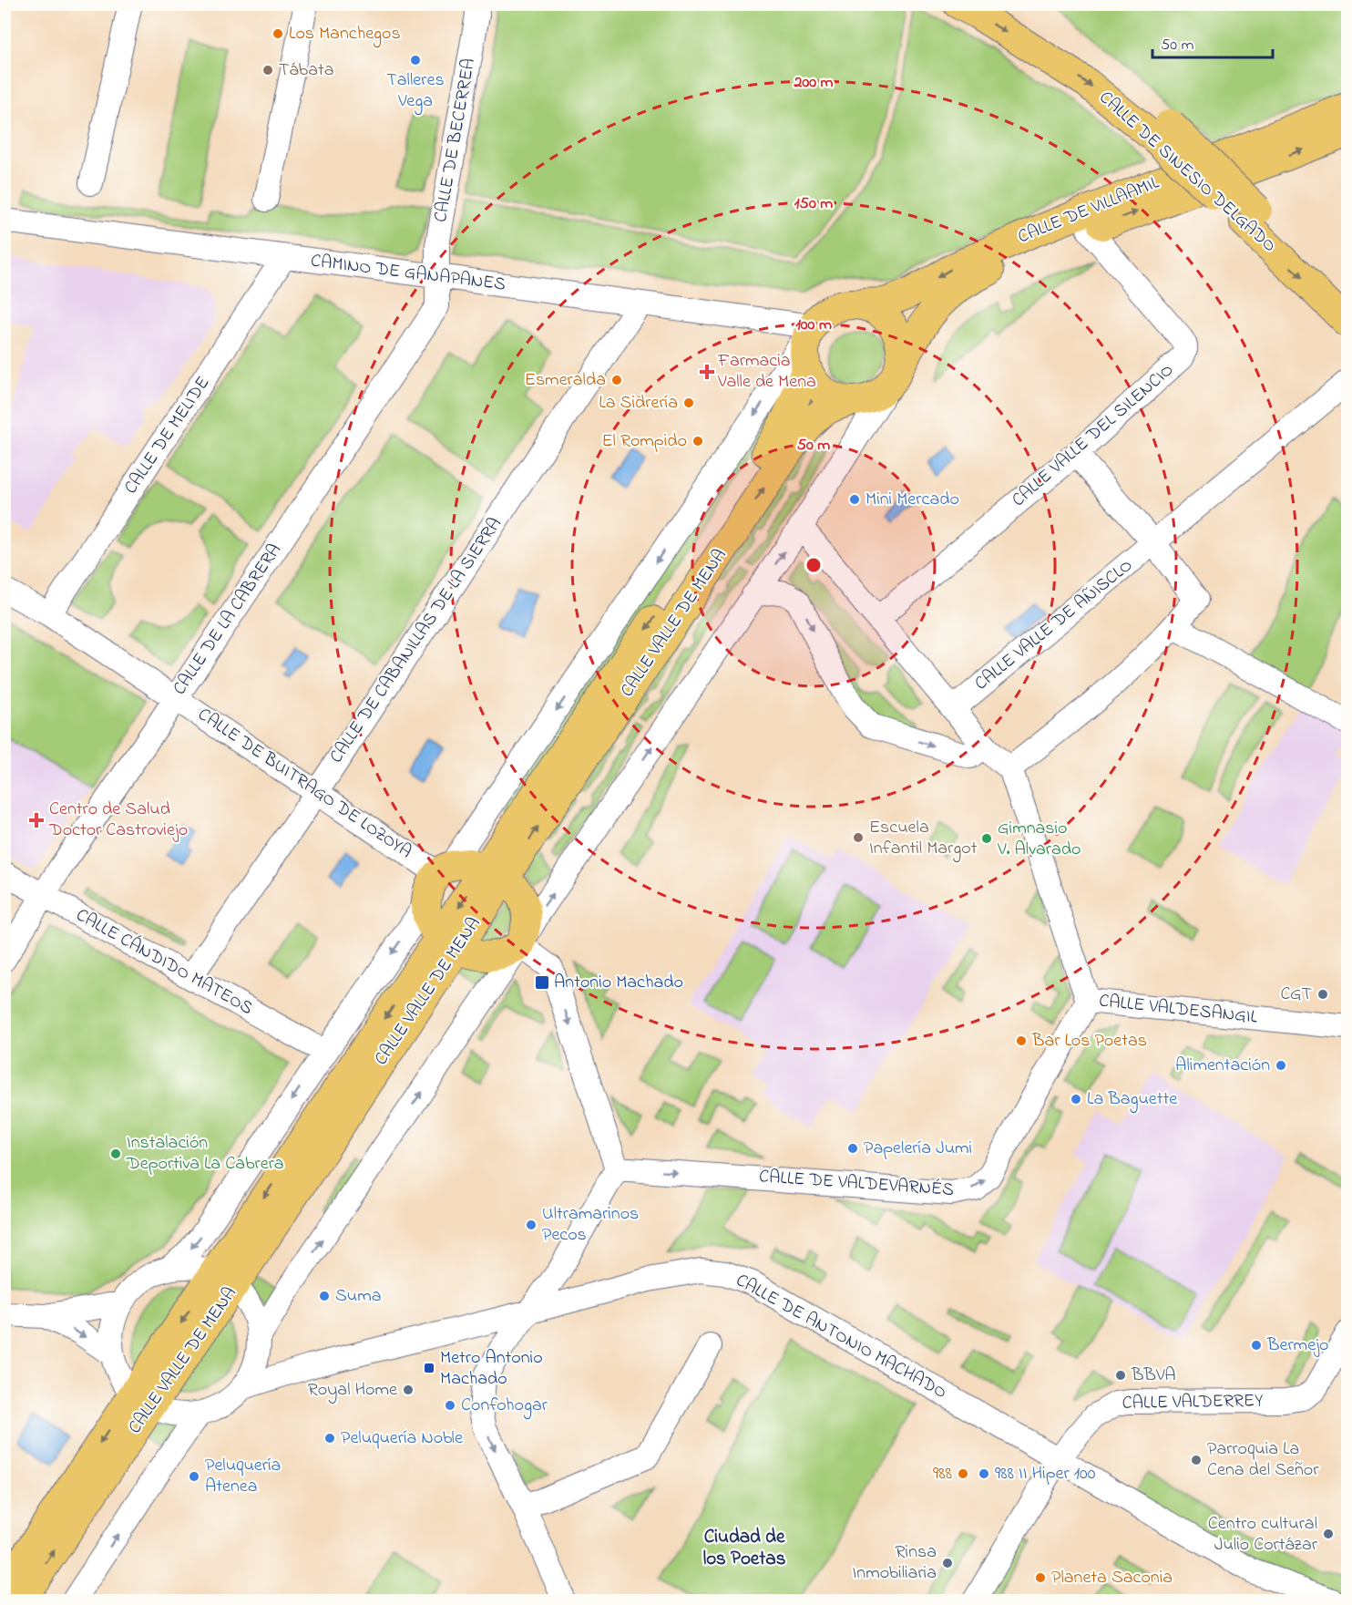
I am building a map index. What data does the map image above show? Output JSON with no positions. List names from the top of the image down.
{
  "streets": {
    "main road": ["CALLE DE SINESIO DELGADO", "CALLE DE VILLAAMIL", "CALLE VALLE DE MENA"],
    "street": [
      "CALLE DE BECERREA",
      "CAMINO DE GANAPANES",
      "CALLE DE MELIDE",
      "CALLE VALLE DEL SILENCIO",
      "CALLE DE LA CABRERA",
      "CALLE VALLE DE AÑISCLO",
      "CALLE DE CABANILLAS DE LA SIERRA",
      "CALLE DE BUITRAGO DE LOZOYA",
      "CALLE CÁNDIDO MATEOS",
      "CALLE VALDESANGIL",
      "CALLE DE VALDEVARNÉS",
      "CALLE DE ANTONIO MACHADO",
      "CALLE VALDERREY"
    ]
  },
  "crossings": [
    ["CALLE DE BECERREA", "CAMINO DE GANAPANES"],
    ["CALLE DE BECERREA", "CALLE DE LA CABRERA"],
    ["CALLE DE VILLAAMIL", "CAMINO DE GANAPANES"],
    ["CALLE DE VILLAAMIL", "CALLE VALLE DEL SILENCIO"],
    ["CALLE DE VILLAAMIL", "CALLE VALLE DE MENA"],
    ["CAMINO DE GANAPANES", "CALLE DE MELIDE"],
    ["CAMINO DE GANAPANES", "CALLE DE LA CABRERA"],
    ["CAMINO DE GANAPANES", "CALLE VALLE DE MENA"],
    ["CAMINO DE GANAPANES", "CALLE DE CABANILLAS DE LA SIERRA"],
    ["CALLE DE MELIDE", "CALLE DE BUITRAGO DE LOZOYA"],
    ["CALLE DE LA CABRERA", "CALLE DE BUITRAGO DE LOZOYA"],
    ["CALLE DE LA CABRERA", "CALLE CÁNDIDO MATEOS"],
    ["CALLE DE CABANILLAS DE LA SIERRA", "CALLE DE BUITRAGO DE LOZOYA"],
    ["CALLE DE CABANILLAS DE LA SIERRA", "CALLE CÁNDIDO MATEOS"],
    ["CALLE VALDESANGIL", "CALLE DE VALDEVARNÉS"],
    ["CALLE DE ANTONIO MACHADO", "CALLE VALDERREY"]
  ],
  "one_way": ["CALLE DE VALDEVARNÉS"],
  "districts": ["Ciudad de los Poetas"],
  "places": {
    "other": [
      "Los Manchegos",
      "Talleres Vega",
      "Tábata",
      "Esmeralda",
      "La Sidrería",
      "El Rompido",
      "Mini Mercado",
      "Escuela Infantil Margot",
      "Gimnasio V. Alvarado",
      "CGT",
      "Bar Los Poetas",
      "Alimentación",
      "La Baguette",
      "Papelería Jumi",
      "Instalación Deportiva La Cabrera",
      "Ultramarinos Pecos",
      "Suma",
      "Bermejo",
      "BBVA",
      "Royal Home",
      "Confohogar",
      "Peluquería Noble",
      "Parroquia La Cena del Señor",
      "988",
      "988 II Hiper 100",
      "Peluquería Atenea",
      "Centro cultural Julio Cortázar",
      "Rinsa Inmobiliaria",
      "Planeta Saconia"
    ],
    "health": ["Farmacia Valle de Mena", "Centro de Salud Doctor Castroviejo"],
    "transit": ["Antonio Machado", "Metro Antonio Machado"]
  },
  "scale_bar": "50 m",
  "rings": [
    "200 m",
    "150 m",
    "100 m",
    "50 m"
  ]
}
